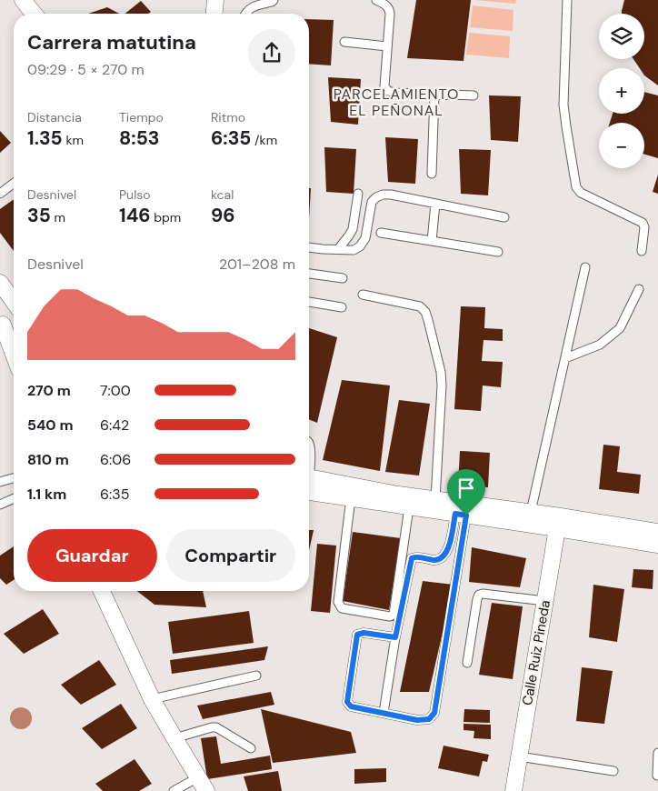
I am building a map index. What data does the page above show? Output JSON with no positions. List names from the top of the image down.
{
  "streets": {
    "street": ["Calle Ruiz Pineda"]
  },
  "districts": ["PARCELAMIENTO EL PEÑONAL"],
  "page": {
    "map_buttons": ["+", "−"],
    "heading": ["Carrera matutina", "09:29 · 5 × 270 m"],
    "stats": [
      ["Distancia", "1.35 km"],
      ["Tiempo", "8:53"],
      ["Ritmo", "6:35 /km"],
      ["Desnivel", "35 m"],
      ["Pulso", "146 bpm"],
      ["kcal", "96"]
    ],
    "chart": ["Desnivel", "201–208 m"],
    "list": [
      {
        "name": "270 m",
        "note": "7:00"
      },
      {
        "name": "540 m",
        "note": "6:42"
      },
      {
        "name": "810 m",
        "note": "6:06"
      },
      {
        "name": "1.1 km",
        "note": "6:35"
      }
    ],
    "buttons": ["Guardar", "Compartir"]
  }
}
